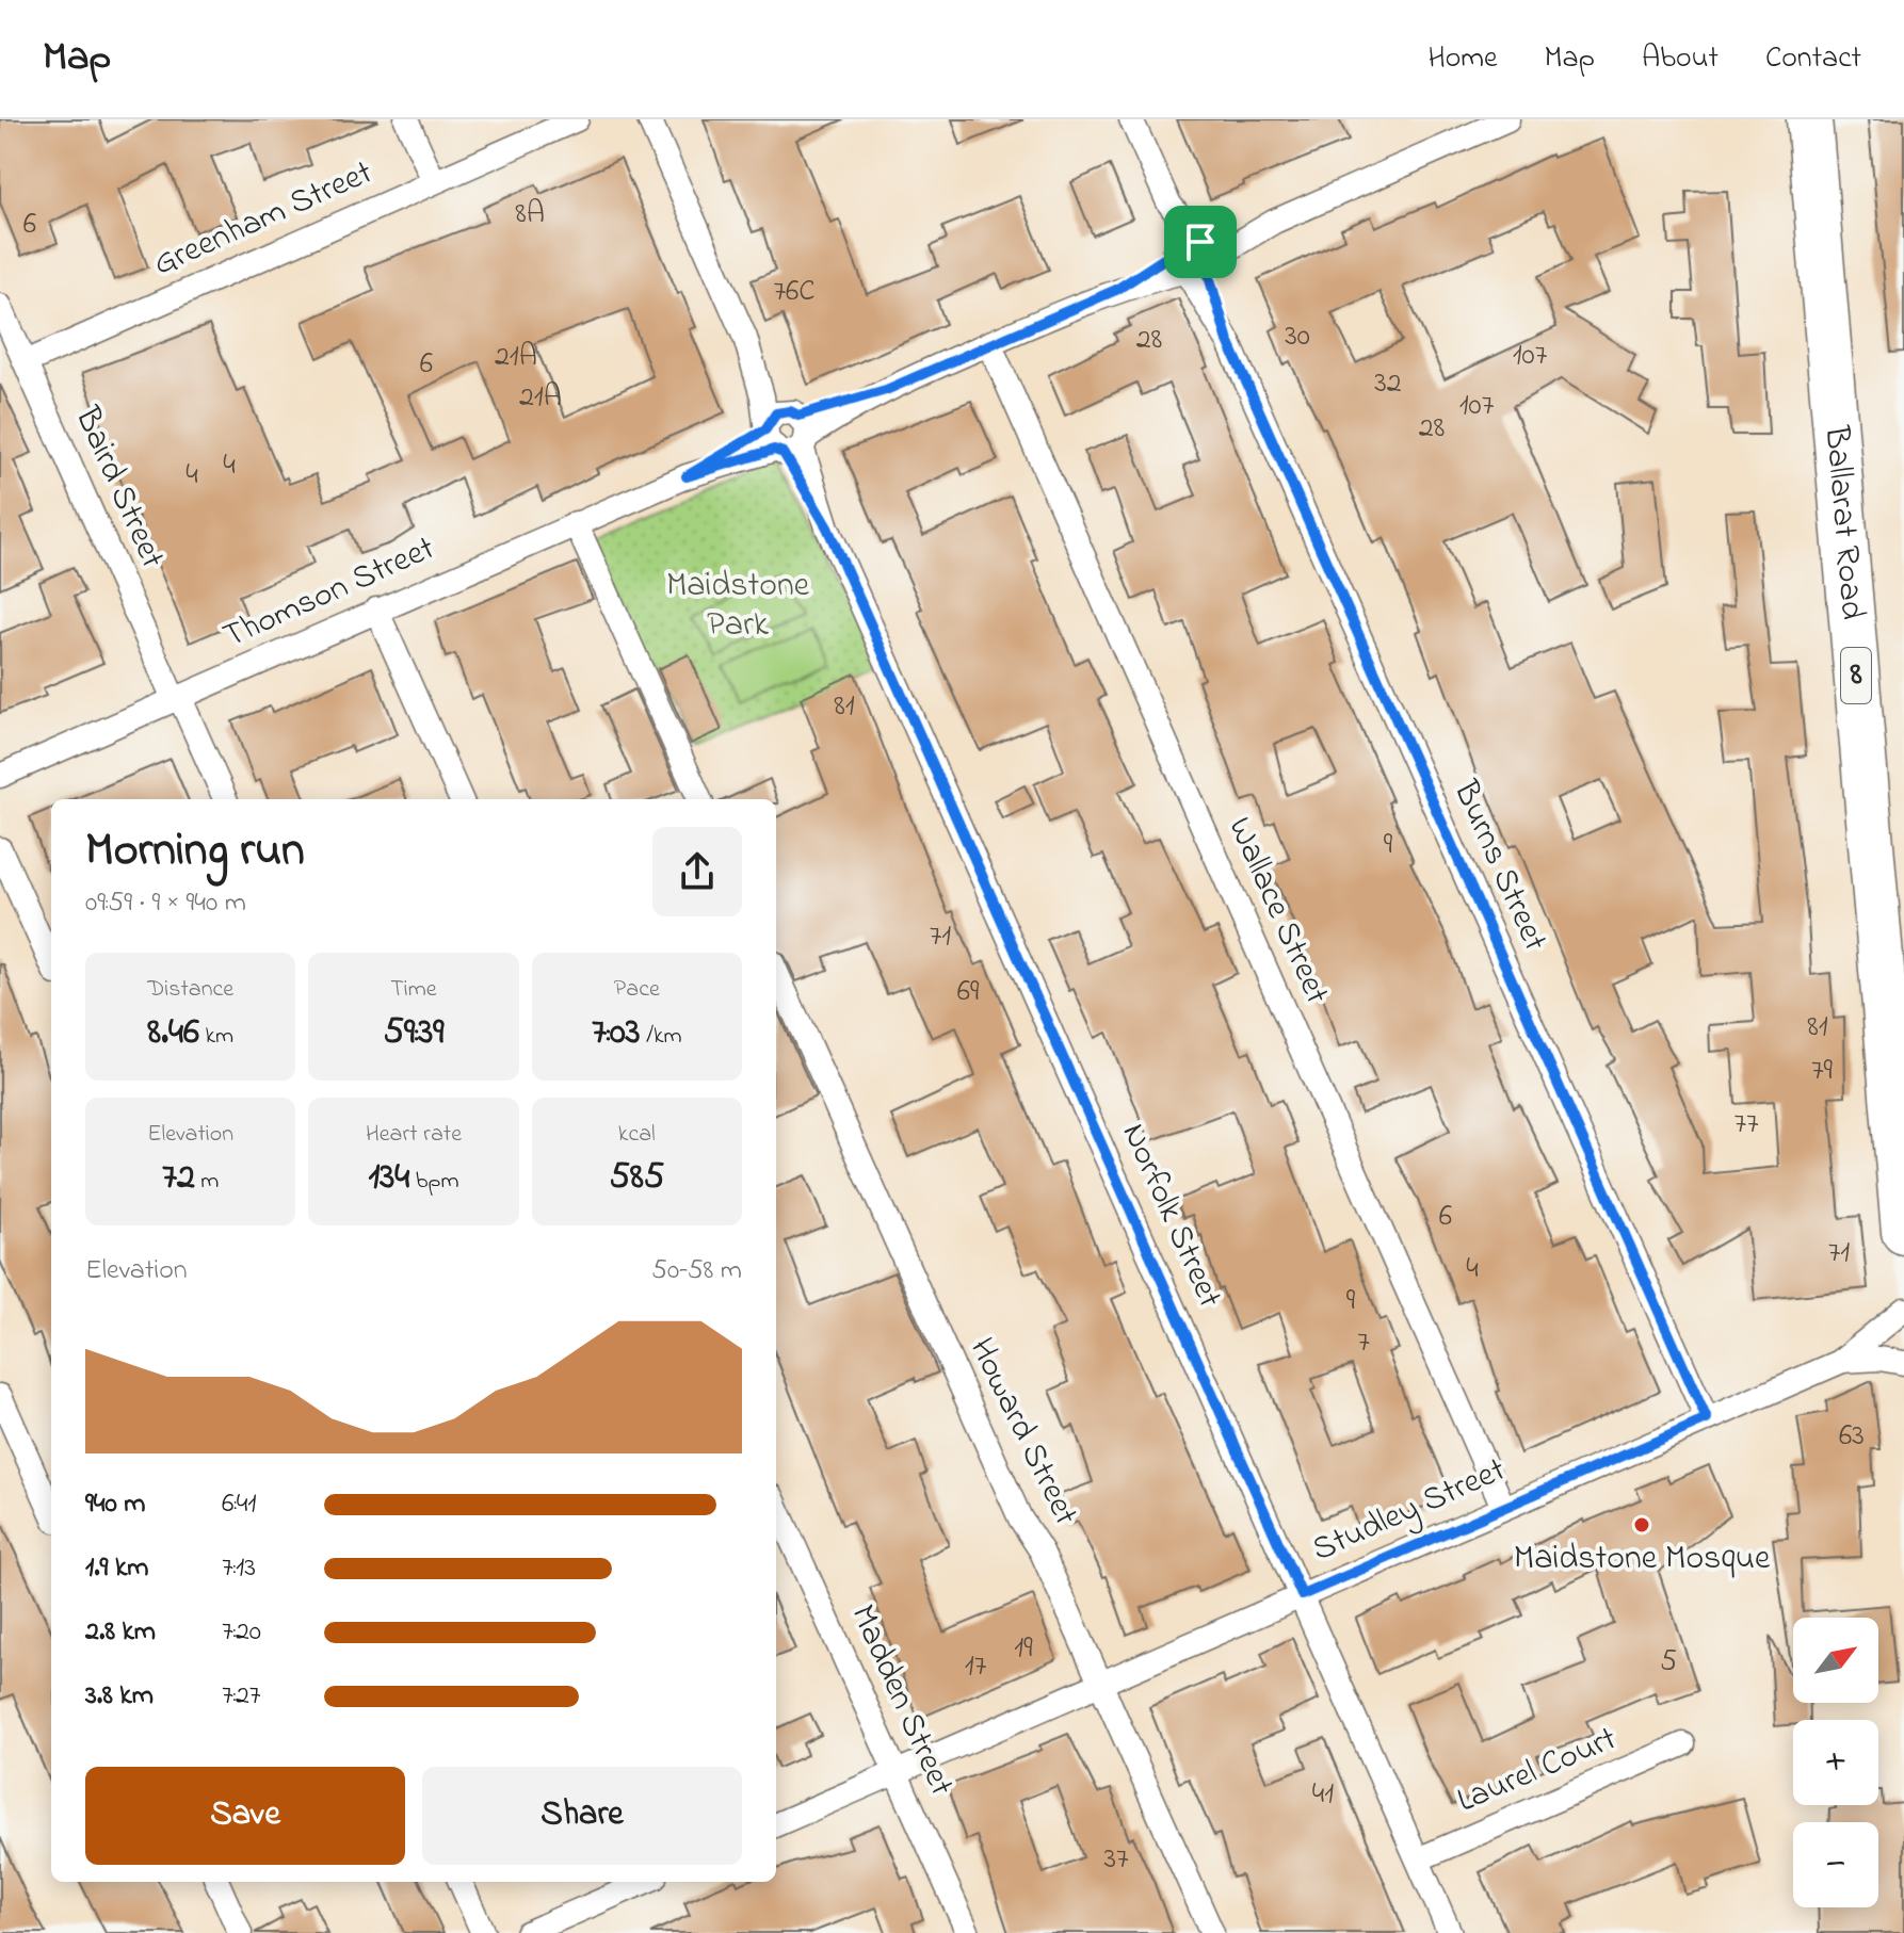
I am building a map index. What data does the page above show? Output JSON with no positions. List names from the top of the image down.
{
  "streets": {
    "highway": ["Ballarat Road", "8"],
    "street": [
      "Greenham Street",
      "Baird Street",
      "Thomson Street",
      "Burns Street",
      "Wallace Street",
      "Norfolk Street",
      "Howard Street",
      "Studley Street",
      "Madden Street",
      "Laurel Court"
    ]
  },
  "crossings": [
    ["Greenham Street", "Baird Street"],
    ["Baird Street", "Thomson Street"],
    ["Thomson Street", "Burns Street"],
    ["Thomson Street", "Wallace Street"],
    ["Thomson Street", "Norfolk Street"],
    ["Burns Street", "Studley Street"],
    ["Wallace Street", "Studley Street"],
    ["Norfolk Street", "Studley Street"],
    ["Norfolk Street", "Laurel Court"],
    ["Howard Street", "Studley Street"],
    ["Studley Street", "Madden Street"]
  ],
  "parks": ["Maidstone Park"],
  "places": ["Maidstone Mosque"],
  "house_numbers": [
    "8A",
    "6",
    "76C",
    "30",
    "28",
    "107",
    "21A",
    "6",
    "32",
    "21A",
    "107",
    "28",
    "4",
    "4",
    "81",
    "9",
    "71",
    "69",
    "81",
    "79",
    "77",
    "6",
    "71",
    "4",
    "9",
    "7",
    "63",
    "19",
    "5",
    "17",
    "41",
    "37"
  ],
  "north": "top right",
  "page": {
    "header": "Map",
    "nav": [
      "Home",
      "Map",
      "About",
      "Contact"
    ],
    "heading": ["Morning run", "09:59 · 9 × 940 m"],
    "stats": [
      ["Distance", "8.46 km"],
      ["Time", "59:39"],
      ["Pace", "7:03 /km"],
      ["Elevation", "72 m"],
      ["Heart rate", "134 bpm"],
      ["kcal", "585"]
    ],
    "chart": ["Elevation", "50–58 m"],
    "list": [
      {
        "name": "940 m",
        "note": "6:41"
      },
      {
        "name": "1.9 km",
        "note": "7:13"
      },
      {
        "name": "2.8 km",
        "note": "7:20"
      },
      {
        "name": "3.8 km",
        "note": "7:27"
      }
    ],
    "map_buttons": ["+", "−"],
    "buttons": ["Save", "Share"]
  }
}
